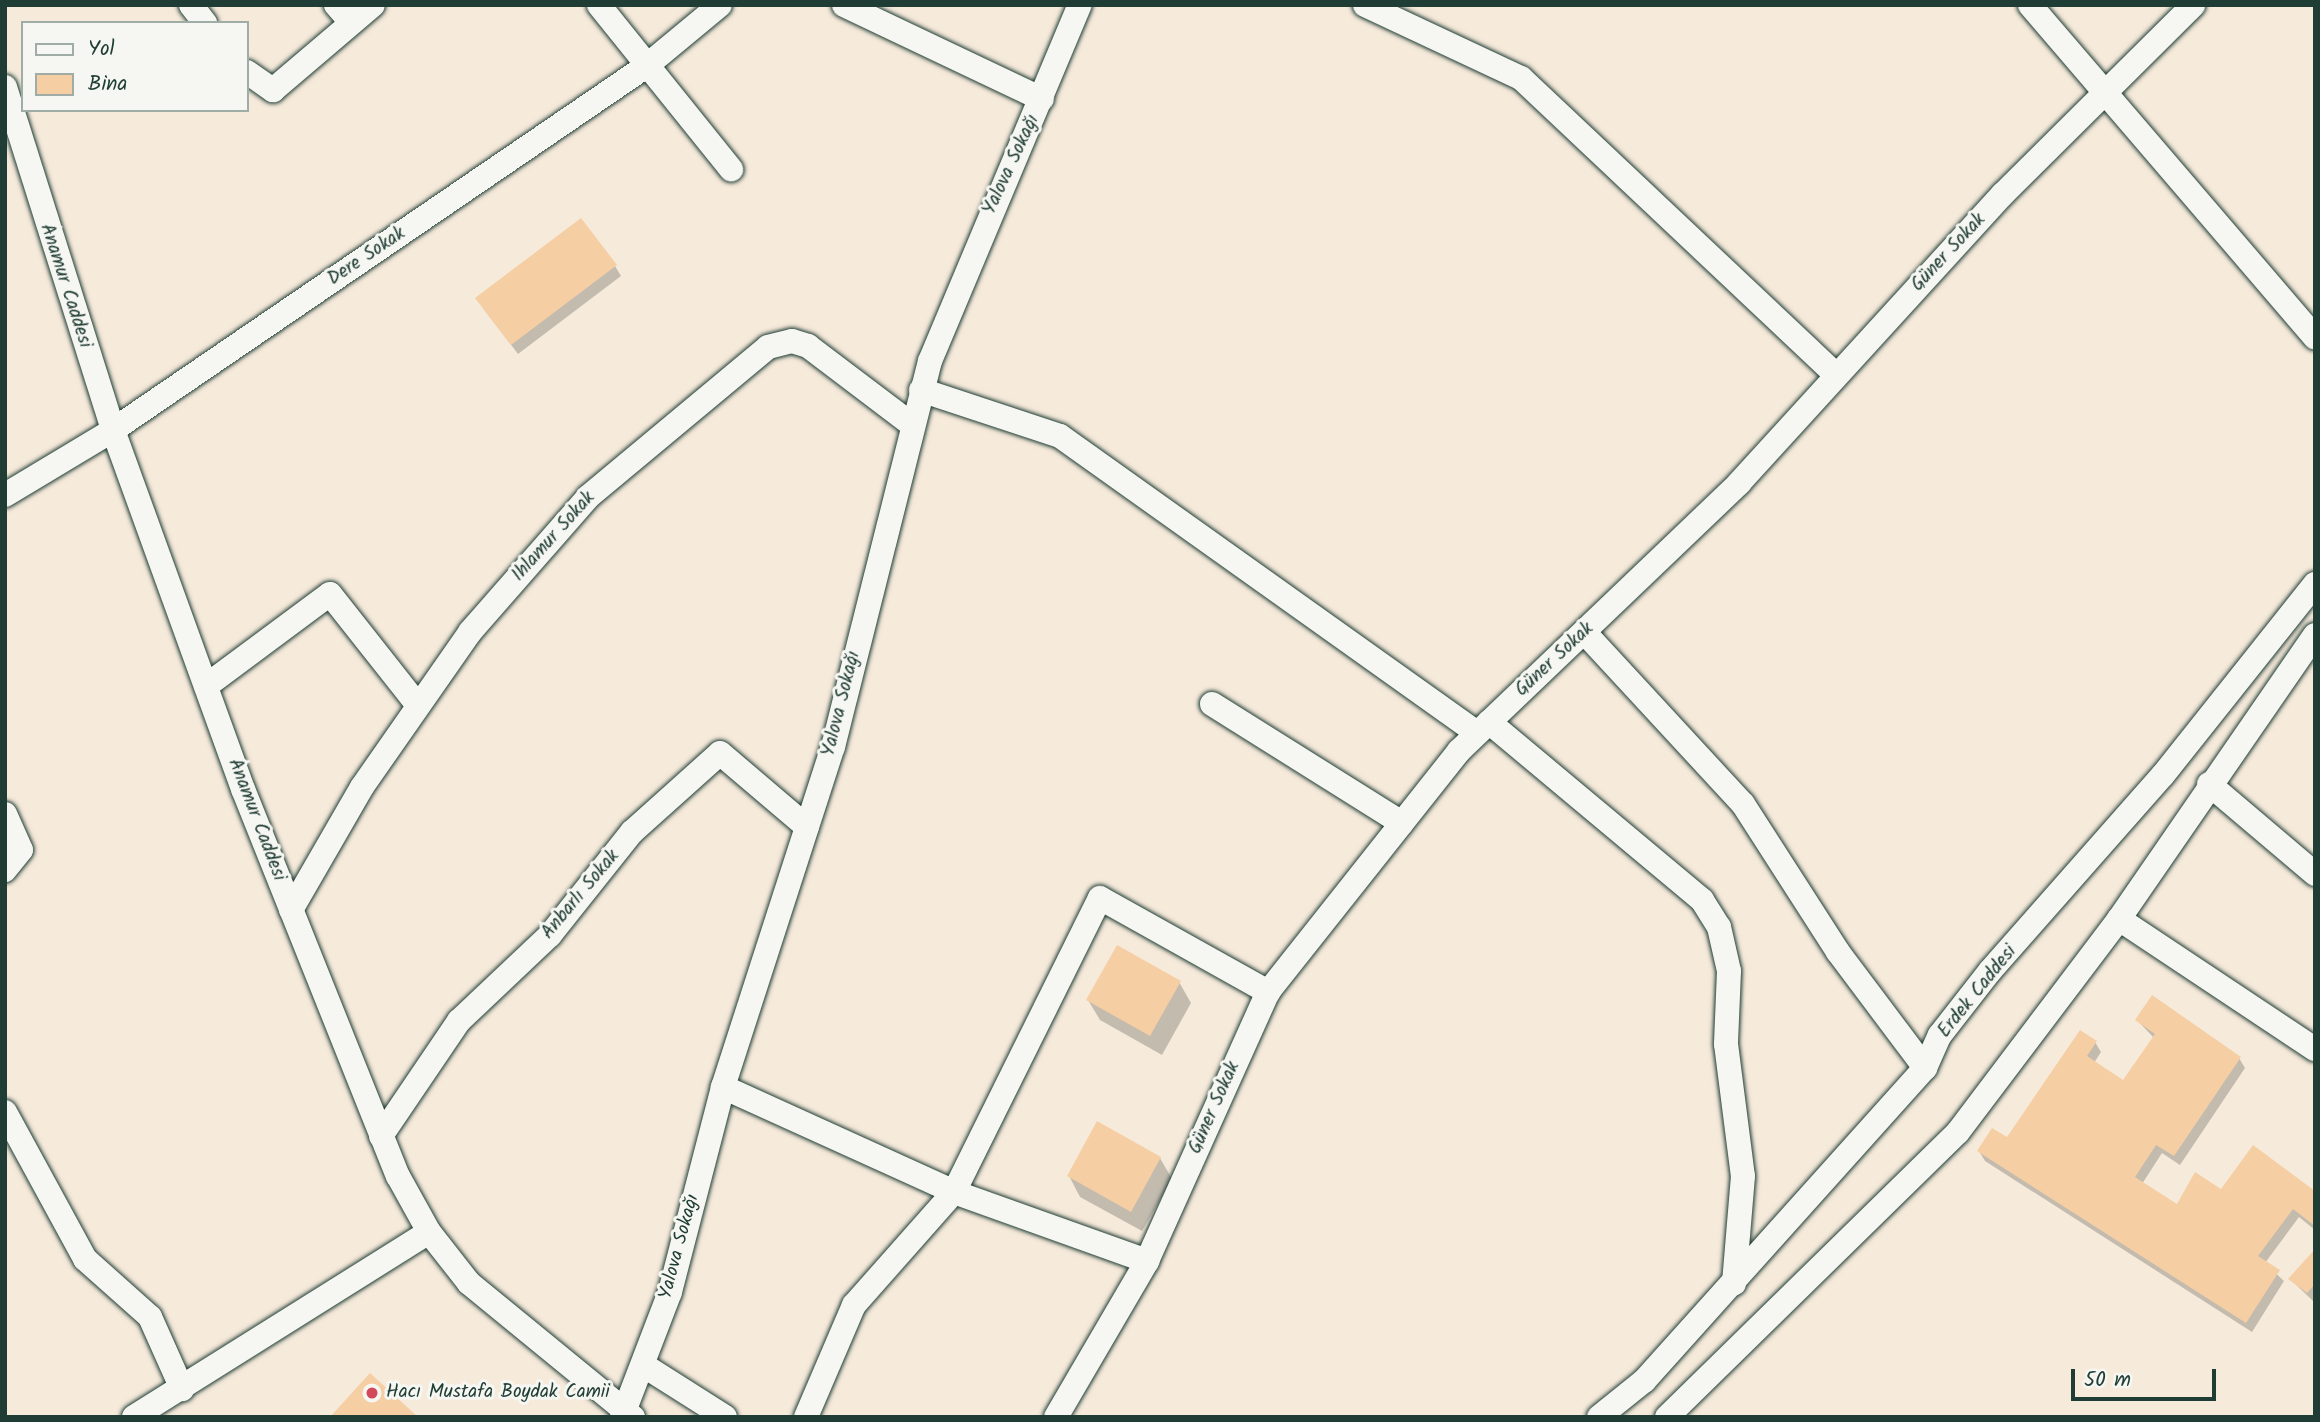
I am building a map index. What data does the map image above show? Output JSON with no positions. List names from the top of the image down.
{
  "streets": {
    "street": [
      "Yalova Sokağı",
      "Güner Sokak",
      "Dere Sokak",
      "Anamur Caddesi",
      "Ihlamur Sokak",
      "Anbarlı Sokak",
      "Erdek Caddesi"
    ]
  },
  "crossings": [
    ["Yalova Sokağı", "Anamur Caddesi"],
    ["Yalova Sokağı", "Ihlamur Sokak"],
    ["Yalova Sokağı", "Anbarlı Sokak"],
    ["Dere Sokak", "Anamur Caddesi"],
    ["Anamur Caddesi", "Ihlamur Sokak"],
    ["Anamur Caddesi", "Anbarlı Sokak"]
  ],
  "places": ["Hacı Mustafa Boydak Camii"],
  "legend": ["Yol", "Bina"],
  "scale_bar": "50 m"
}
